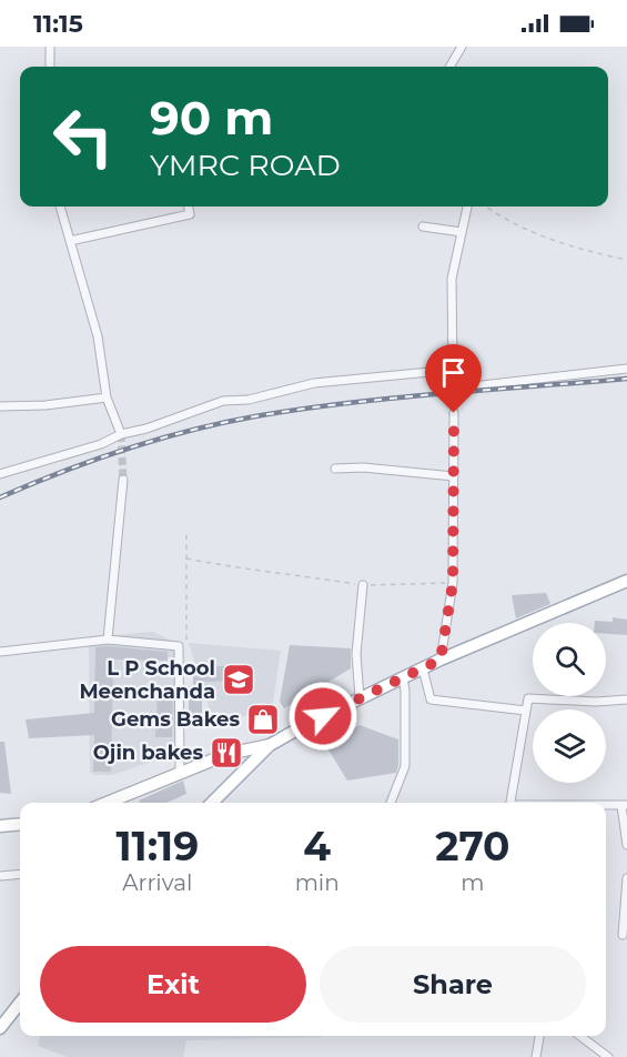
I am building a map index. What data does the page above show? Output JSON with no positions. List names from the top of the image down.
{
  "places": {
    "school or university": ["L P School Meenchanda"],
    "shop": ["Gems Bakes"],
    "restaurant": ["Ojin bakes"]
  },
  "page": {
    "status": "11:15",
    "turn": ["90 m", "YMRC ROAD"],
    "eta": [
      "11:19",
      "Arrival",
      "4",
      "min",
      "270",
      "m"
    ],
    "buttons": ["Exit", "Share"]
  }
}
